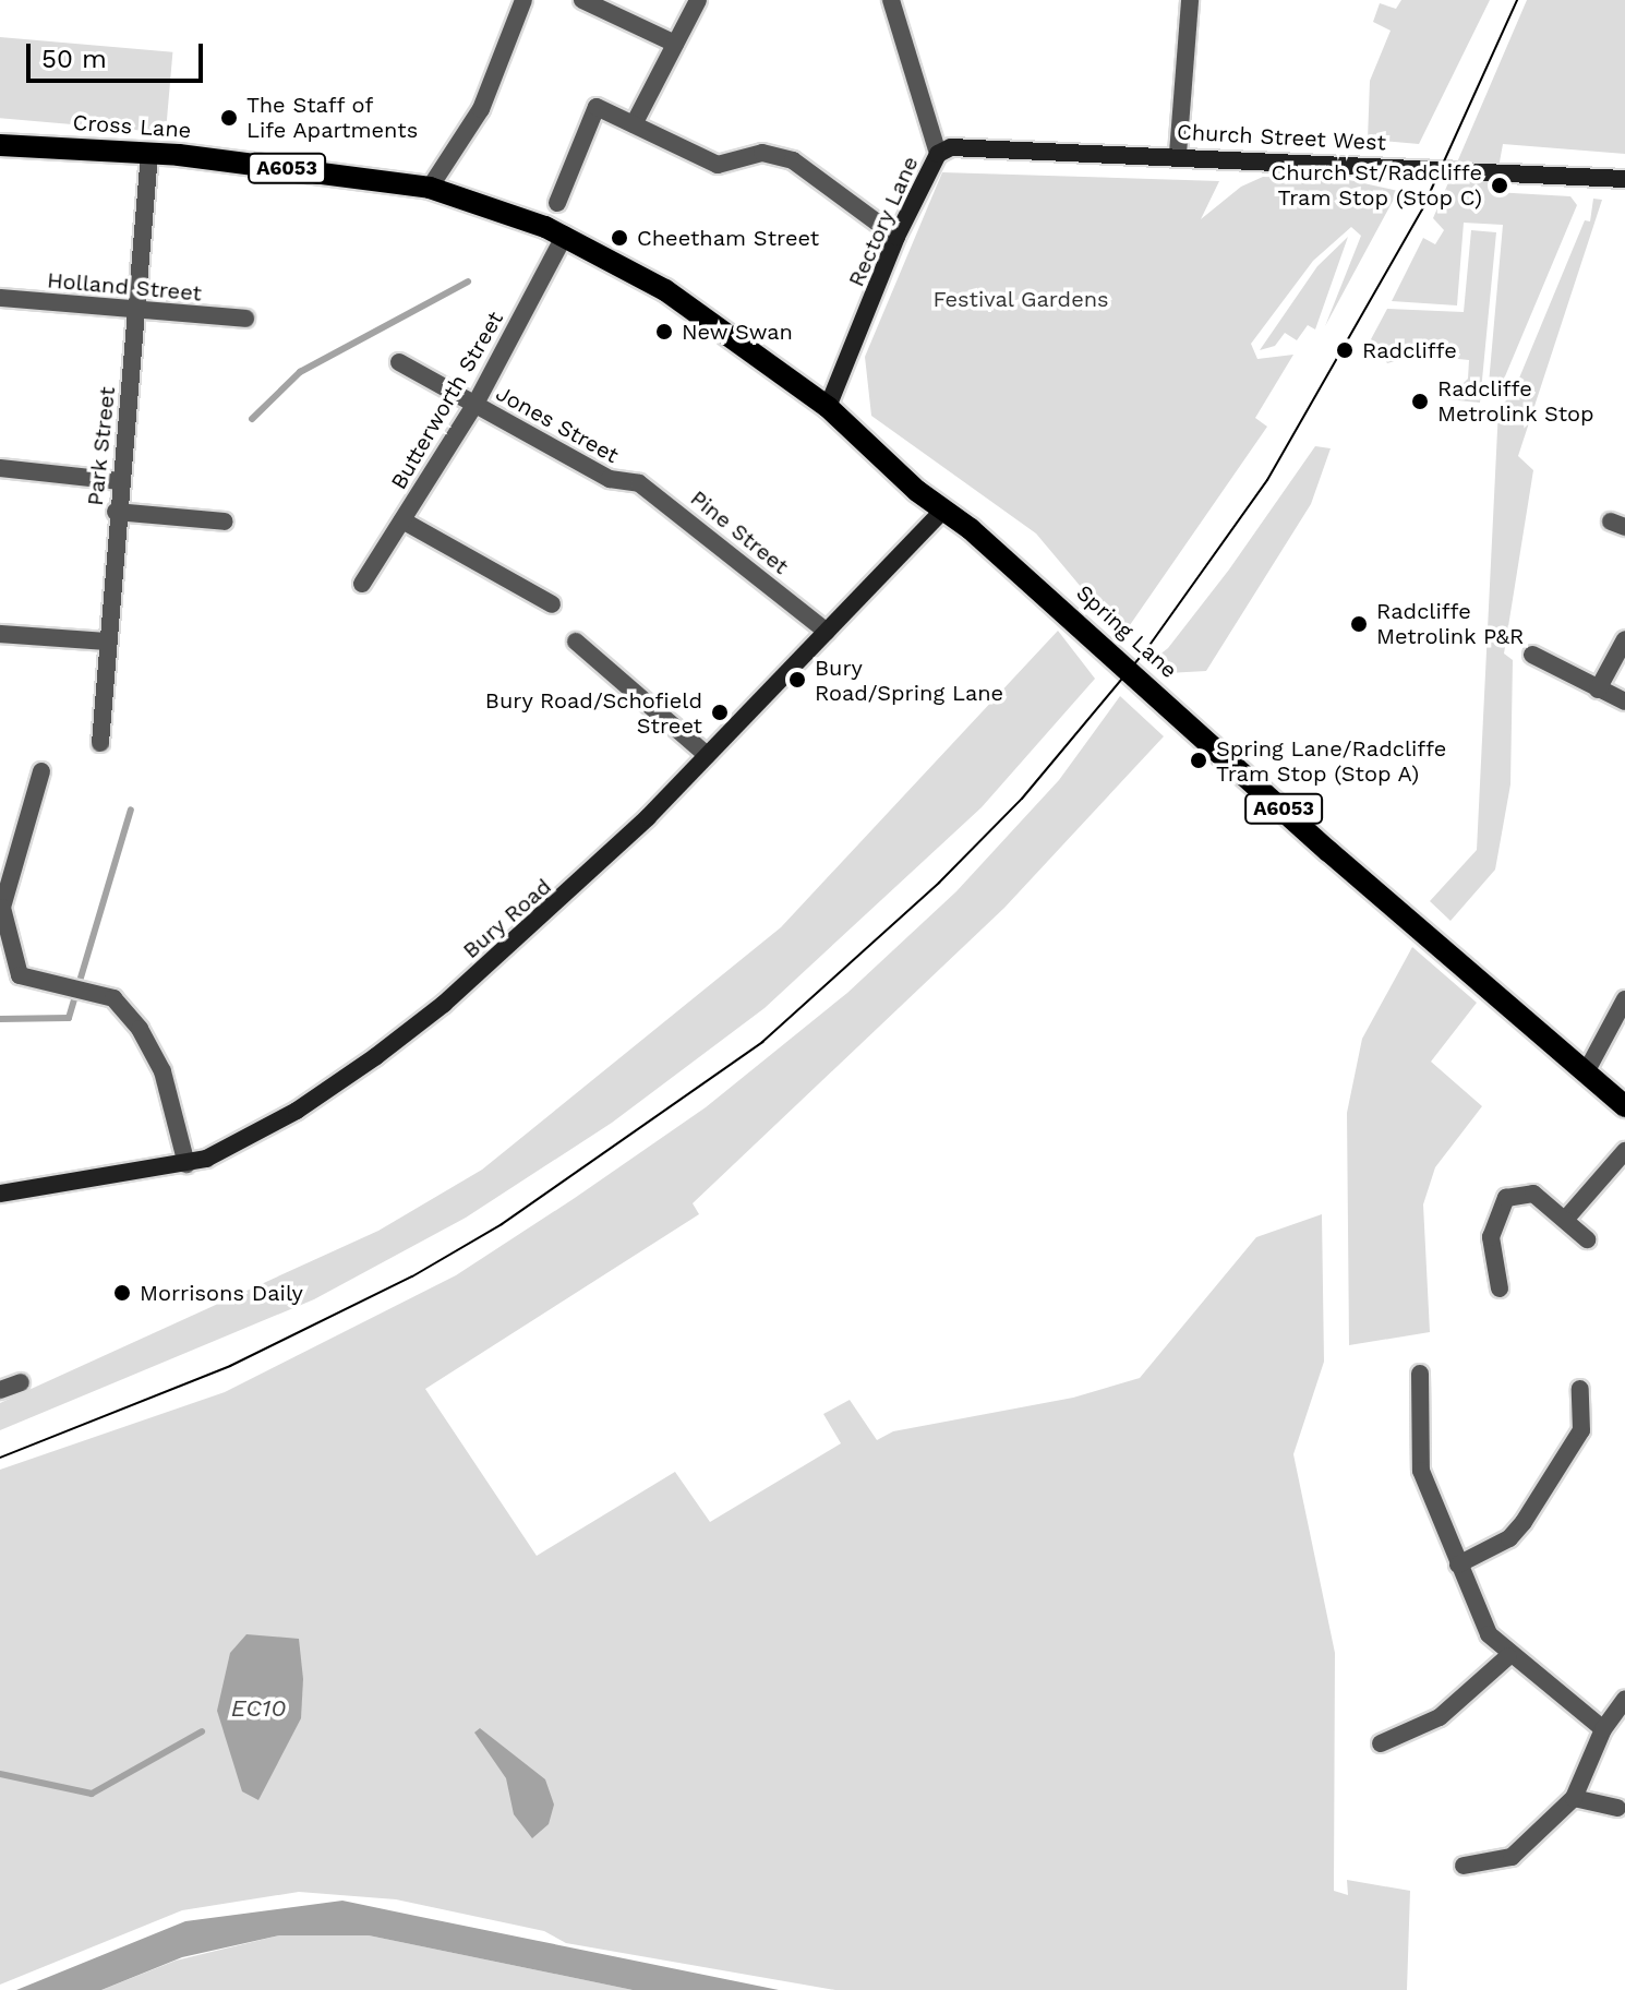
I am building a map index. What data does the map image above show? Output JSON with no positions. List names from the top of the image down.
{
  "streets": {
    "main road": ["Cross Lane", "A6053", "Spring Lane"],
    "street": [
      "Church Street West",
      "Rectory Lane",
      "Holland Street",
      "Butterworth Street",
      "Jones Street",
      "Park Street",
      "Pine Street",
      "Bury Road"
    ]
  },
  "crossings": [
    ["Cross Lane", "Butterworth Street"],
    ["Cross Lane", "Park Street"],
    ["Cross Lane", "Spring Lane"],
    ["Church Street West", "Rectory Lane"],
    ["Rectory Lane", "Spring Lane"],
    ["Holland Street", "Park Street"],
    ["Butterworth Street", "Jones Street"],
    ["Butterworth Street", "Spring Lane"],
    ["Jones Street", "Pine Street"],
    ["Pine Street", "Bury Road"],
    ["Spring Lane", "Bury Road"]
  ],
  "water": ["EC10"],
  "parks": ["Festival Gardens"],
  "places": [
    "The Staff of Life Apartments",
    "Church St/Radcliffe Tram Stop (Stop C)",
    "Cheetham Street",
    "New Swan",
    "Radcliffe",
    "Radcliffe Metrolink Stop",
    "Radcliffe Metrolink P&R",
    "Bury Road/Spring Lane",
    "Bury Road/Schofield Street",
    "Spring Lane/Radcliffe Tram Stop (Stop A)",
    "Morrisons Daily"
  ],
  "scale_bar": "50 m"
}
